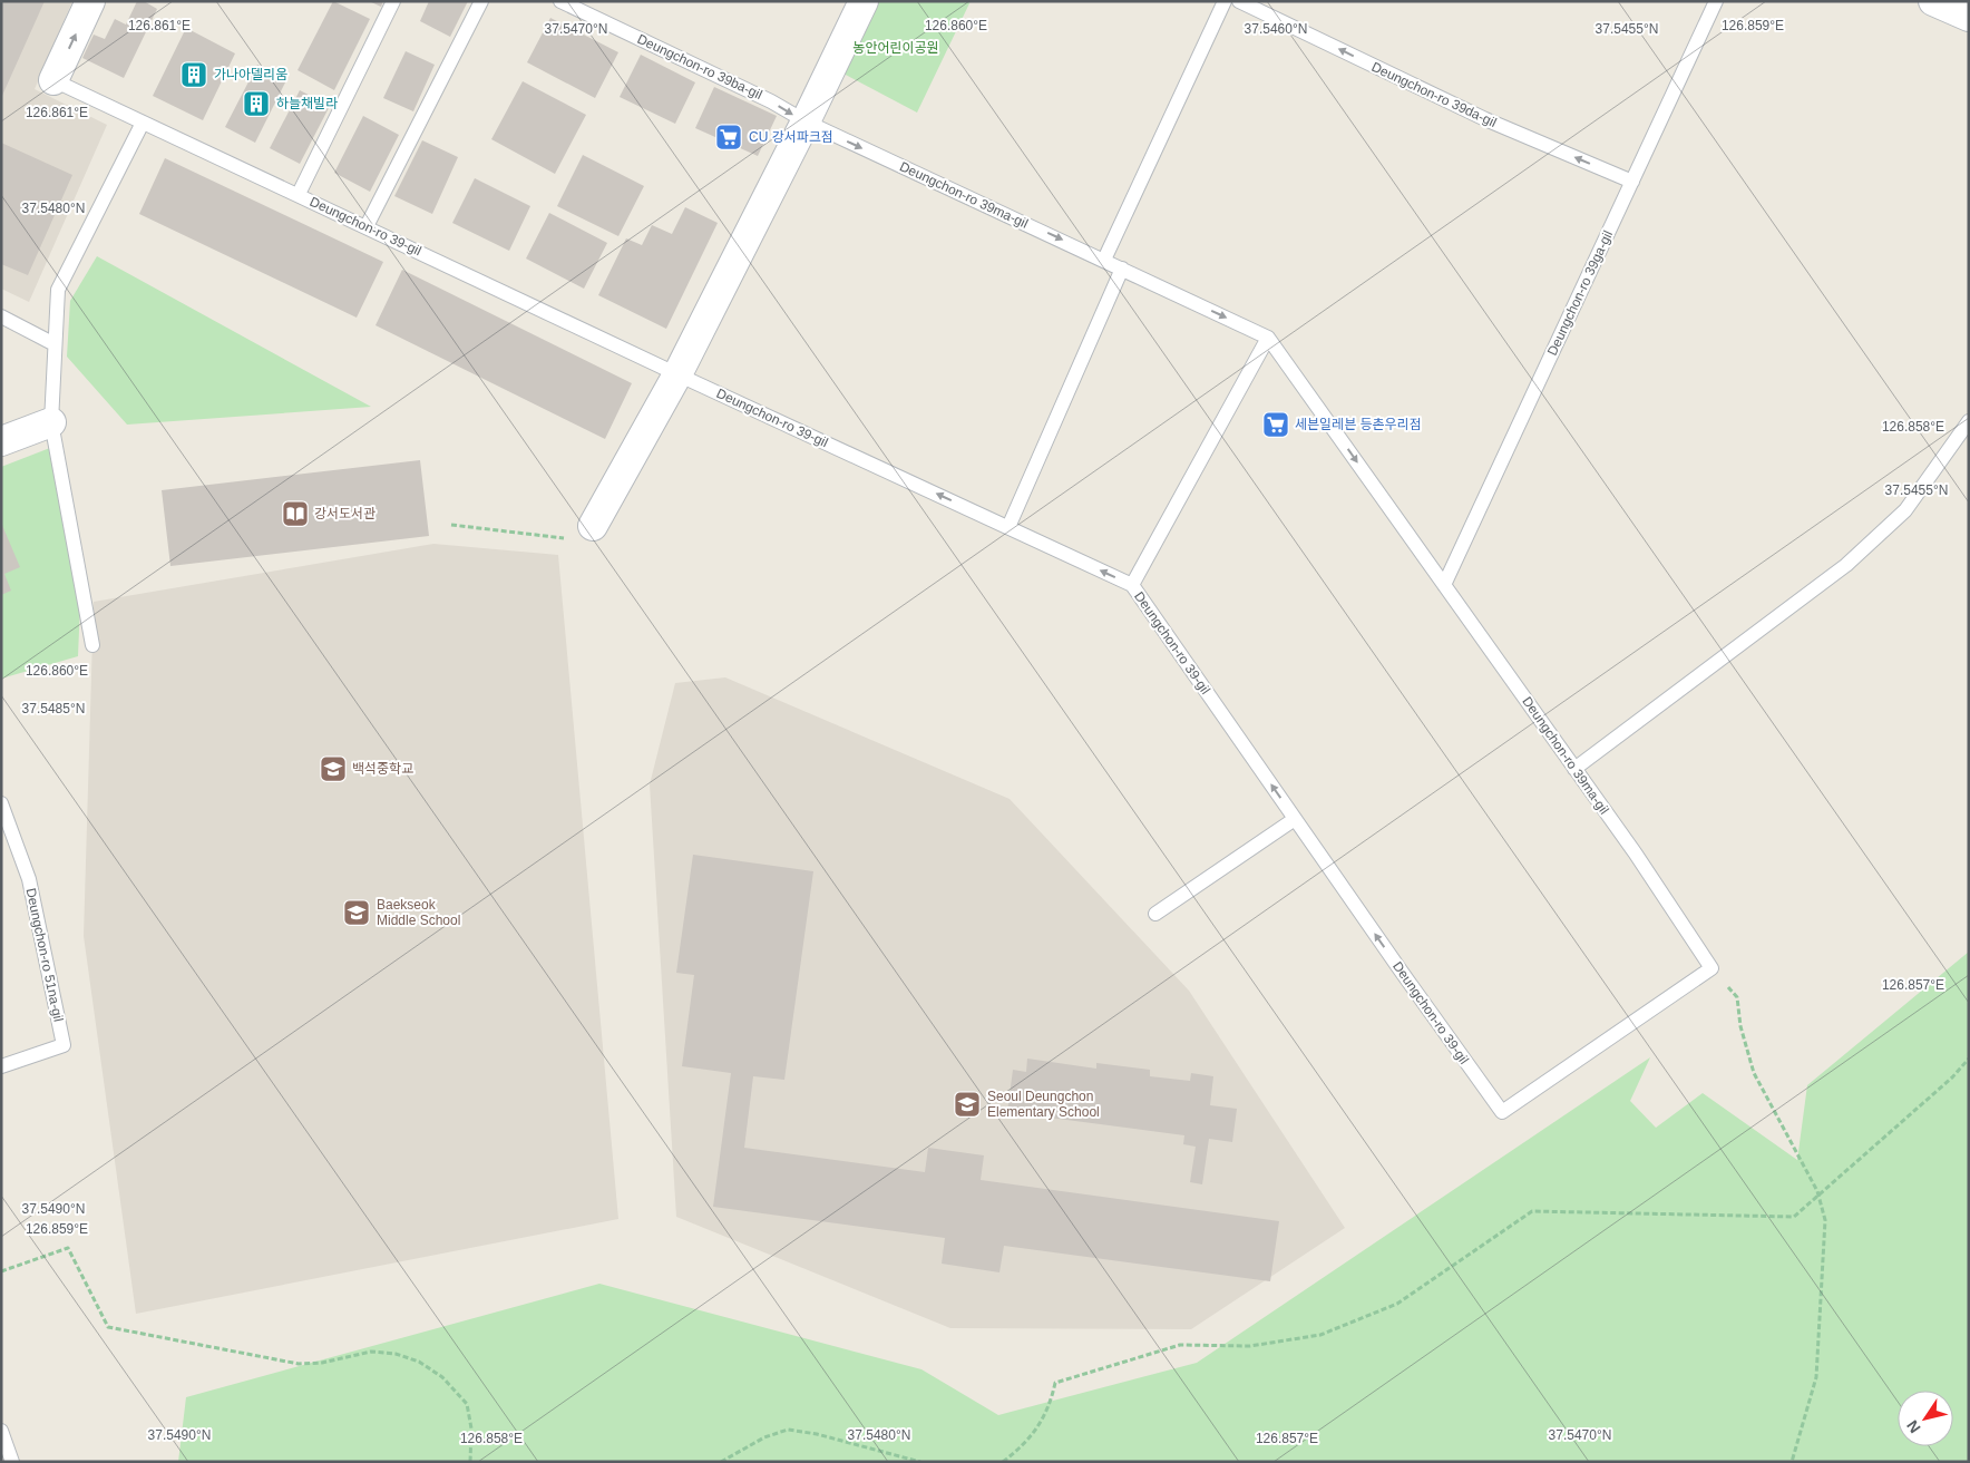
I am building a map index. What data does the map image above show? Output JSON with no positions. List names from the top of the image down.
{
  "streets": {
    "lane": [
      "Deungchon-ro 39ba-gil",
      "Deungchon-ro 39da-gil",
      "Deungchon-ro 39ma-gil",
      "Deungchon-ro 39-gil",
      "Deungchon-ro 39ga-gil",
      "Deungchon-ro 51na-gil"
    ]
  },
  "crossings": [
    ["Deungchon-ro 39ba-gil", "Deungchon-ro 39ma-gil"],
    ["Deungchon-ro 39da-gil", "Deungchon-ro 39ga-gil"],
    ["Deungchon-ro 39ma-gil", "Deungchon-ro 39-gil"],
    ["Deungchon-ro 39ma-gil", "Deungchon-ro 39ga-gil"]
  ],
  "one_way": [
    "Deungchon-ro 39ba-gil",
    "Deungchon-ro 39da-gil",
    "Deungchon-ro 39ma-gil",
    "Deungchon-ro 39-gil"
  ],
  "parks": ["농안어린이공원"],
  "places": {
    "building": ["가나아델리움", "하늘채빌라"],
    "supermarket": ["CU 강서파크점", "세븐일레븐 등촌우리점"],
    "library": ["강서도서관"],
    "school or university": ["백석중학교", "Baekseok Middle School", "Seoul Deungchon Elementary School"]
  },
  "north": "bottom left",
  "coordinates": [
    "126.861°E",
    "126.860°E",
    "126.859°E",
    "37.5470°N",
    "37.5460°N",
    "37.5455°N",
    "37.5480°N",
    "126.858°E",
    "37.5485°N",
    "126.857°E",
    "37.5490°N"
  ]
}
